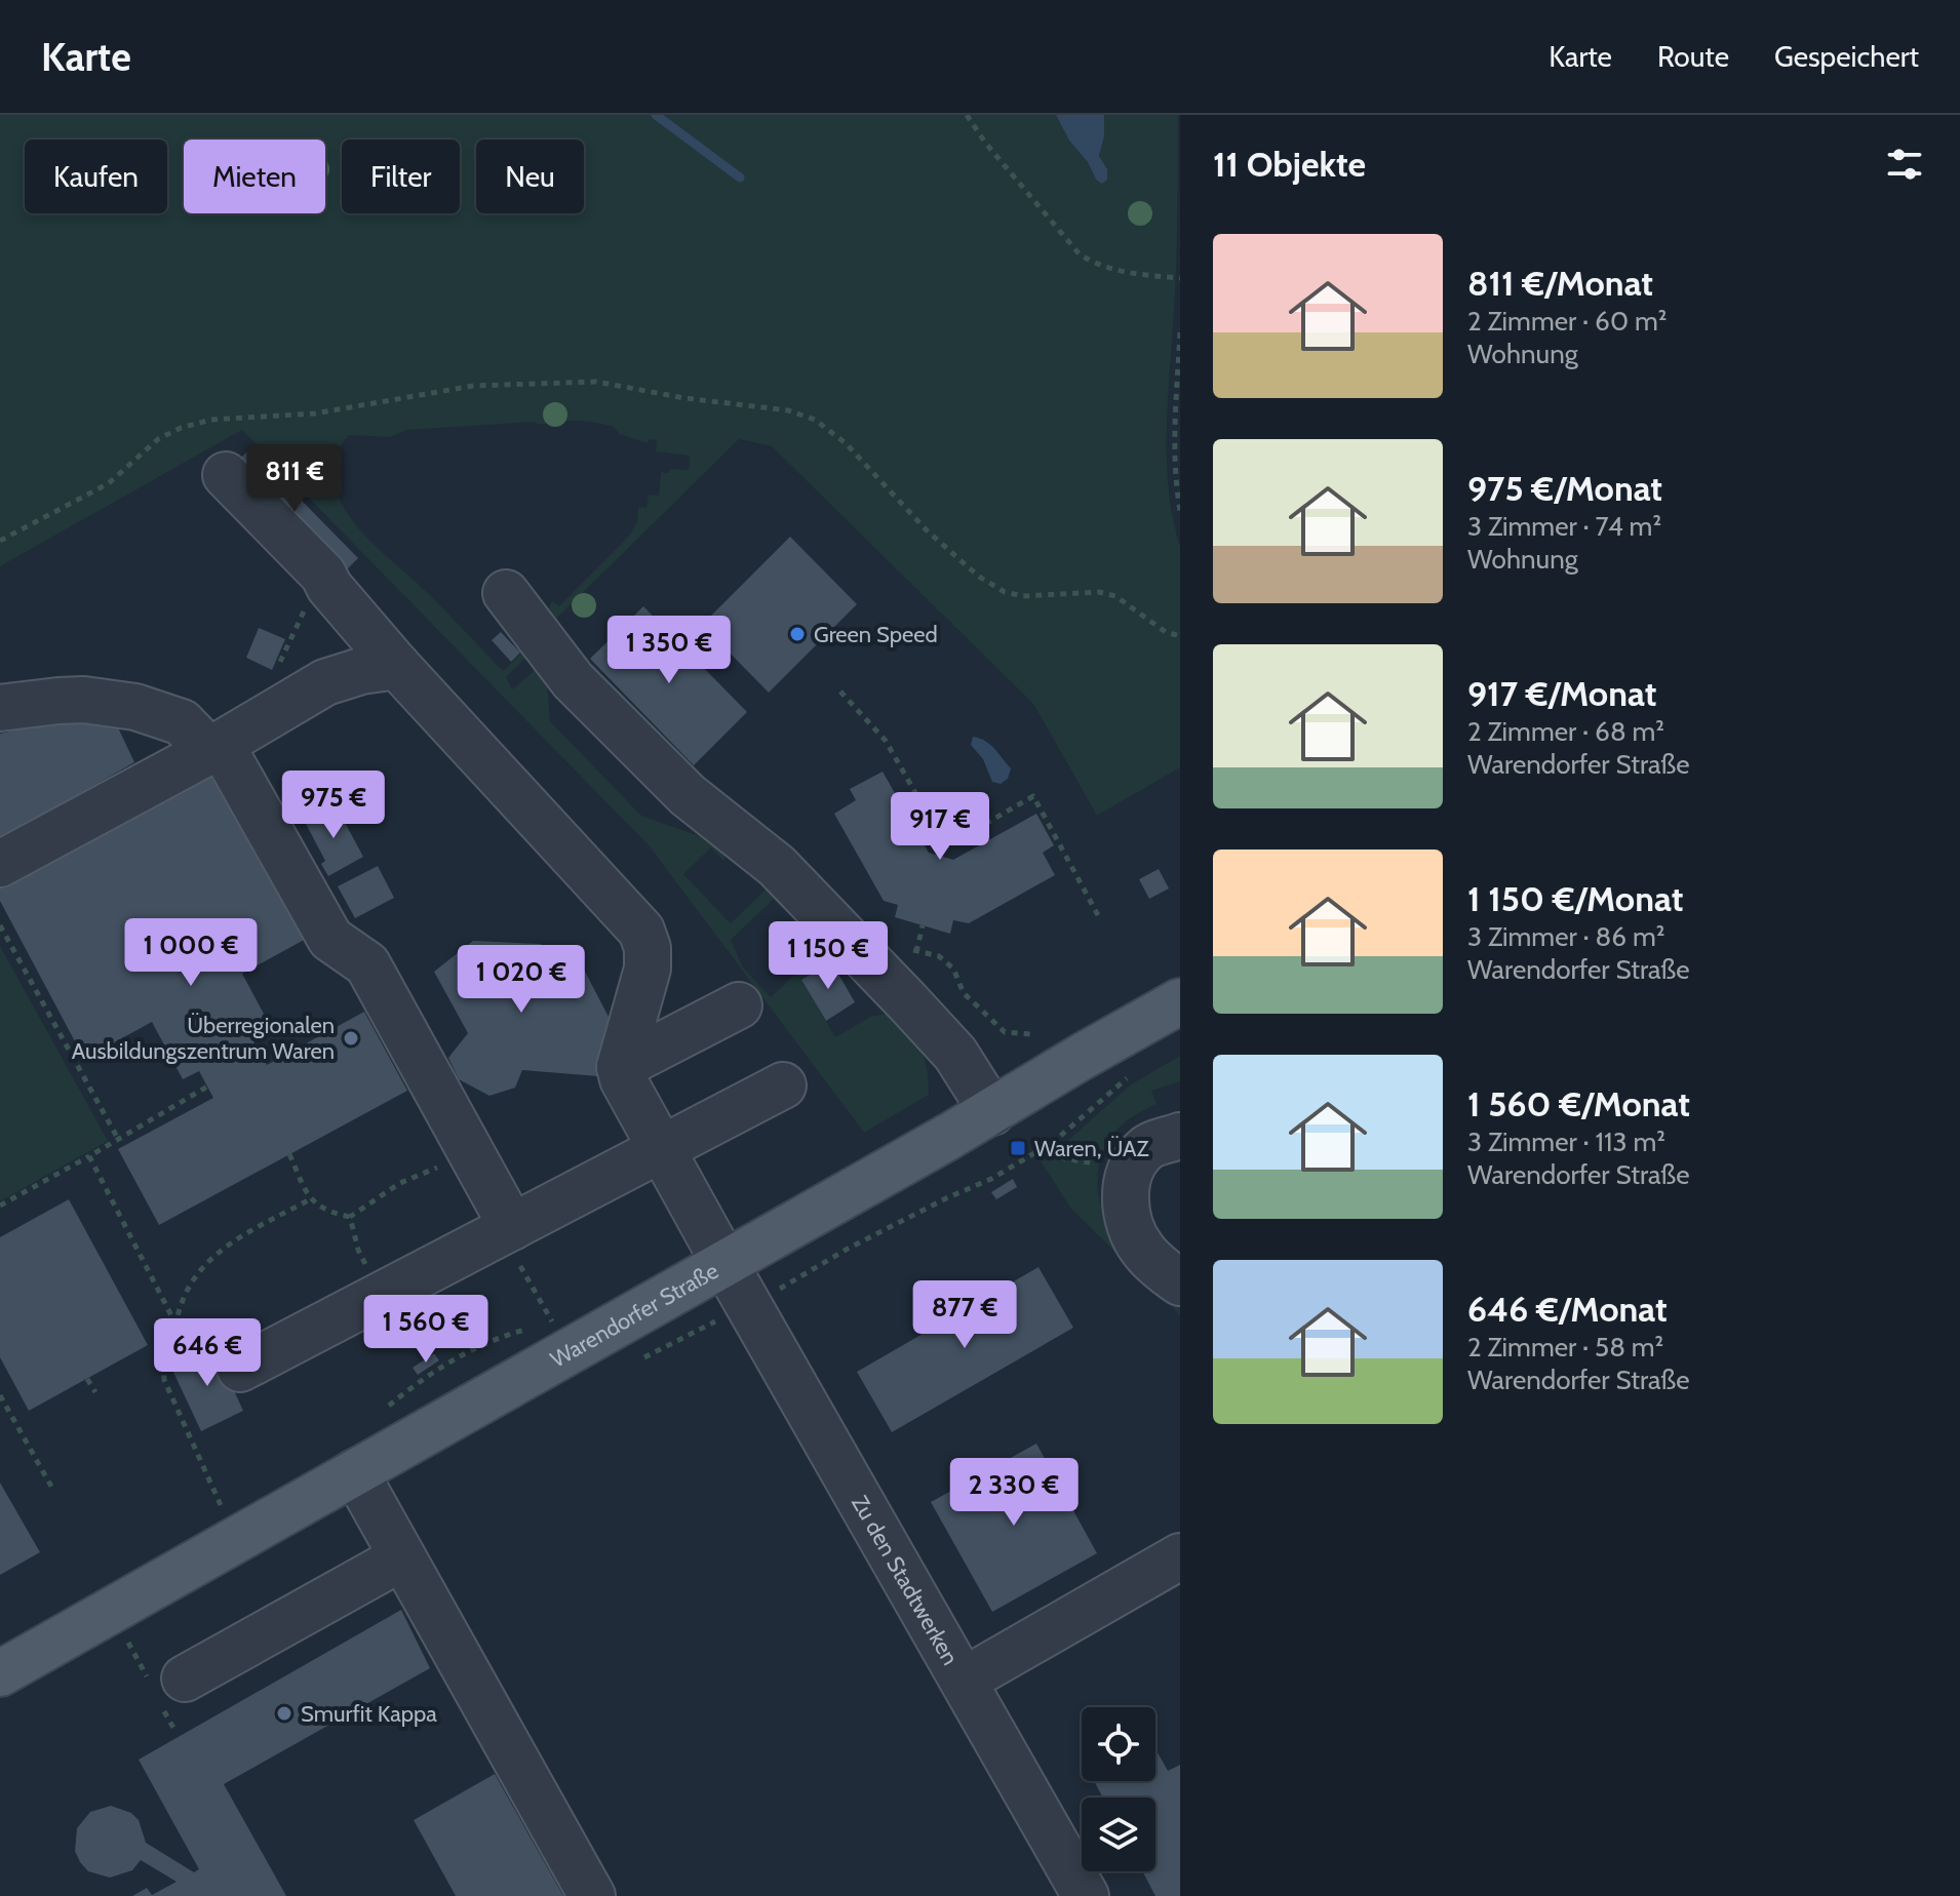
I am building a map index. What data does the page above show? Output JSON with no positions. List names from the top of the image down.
{
  "streets": {
    "main road": ["Warendorfer Straße"],
    "street": ["Zu den Stadtwerken"]
  },
  "crossings": [
    ["Warendorfer Straße", "Zu den Stadtwerken"]
  ],
  "places": {
    "other": ["Green Speed", "Überregionalen Ausbildungszentrum Waren", "Smurfit Kappa"],
    "transit": ["Waren, ÜAZ"]
  },
  "page": {
    "header": "Karte",
    "nav": ["Karte", "Route", "Gespeichert"],
    "heading": "11 Objekte",
    "chip": [
      "Kaufen",
      "Mieten",
      "Filter",
      "Neu"
    ],
    "list": [
      {
        "name": "811 €/Monat",
        "note": "2 Zimmer · 60 m² · Wohnung"
      },
      {
        "name": "975 €/Monat",
        "note": "3 Zimmer · 74 m² · Wohnung"
      },
      {
        "name": "917 €/Monat",
        "note": "2 Zimmer · 68 m² · Warendorfer Straße"
      },
      {
        "name": "1 150 €/Monat",
        "note": "3 Zimmer · 86 m² · Warendorfer Straße"
      },
      {
        "name": "1 560 €/Monat",
        "note": "3 Zimmer · 113 m² · Warendorfer Straße"
      },
      {
        "name": "646 €/Monat",
        "note": "2 Zimmer · 58 m² · Warendorfer Straße"
      }
    ],
    "price": [
      "811 €",
      "1 350 €",
      "975 €",
      "917 €",
      "1 000 €",
      "1 150 €",
      "1 020 €",
      "877 €",
      "1 560 €",
      "646 €",
      "2 330 €"
    ]
  }
}
